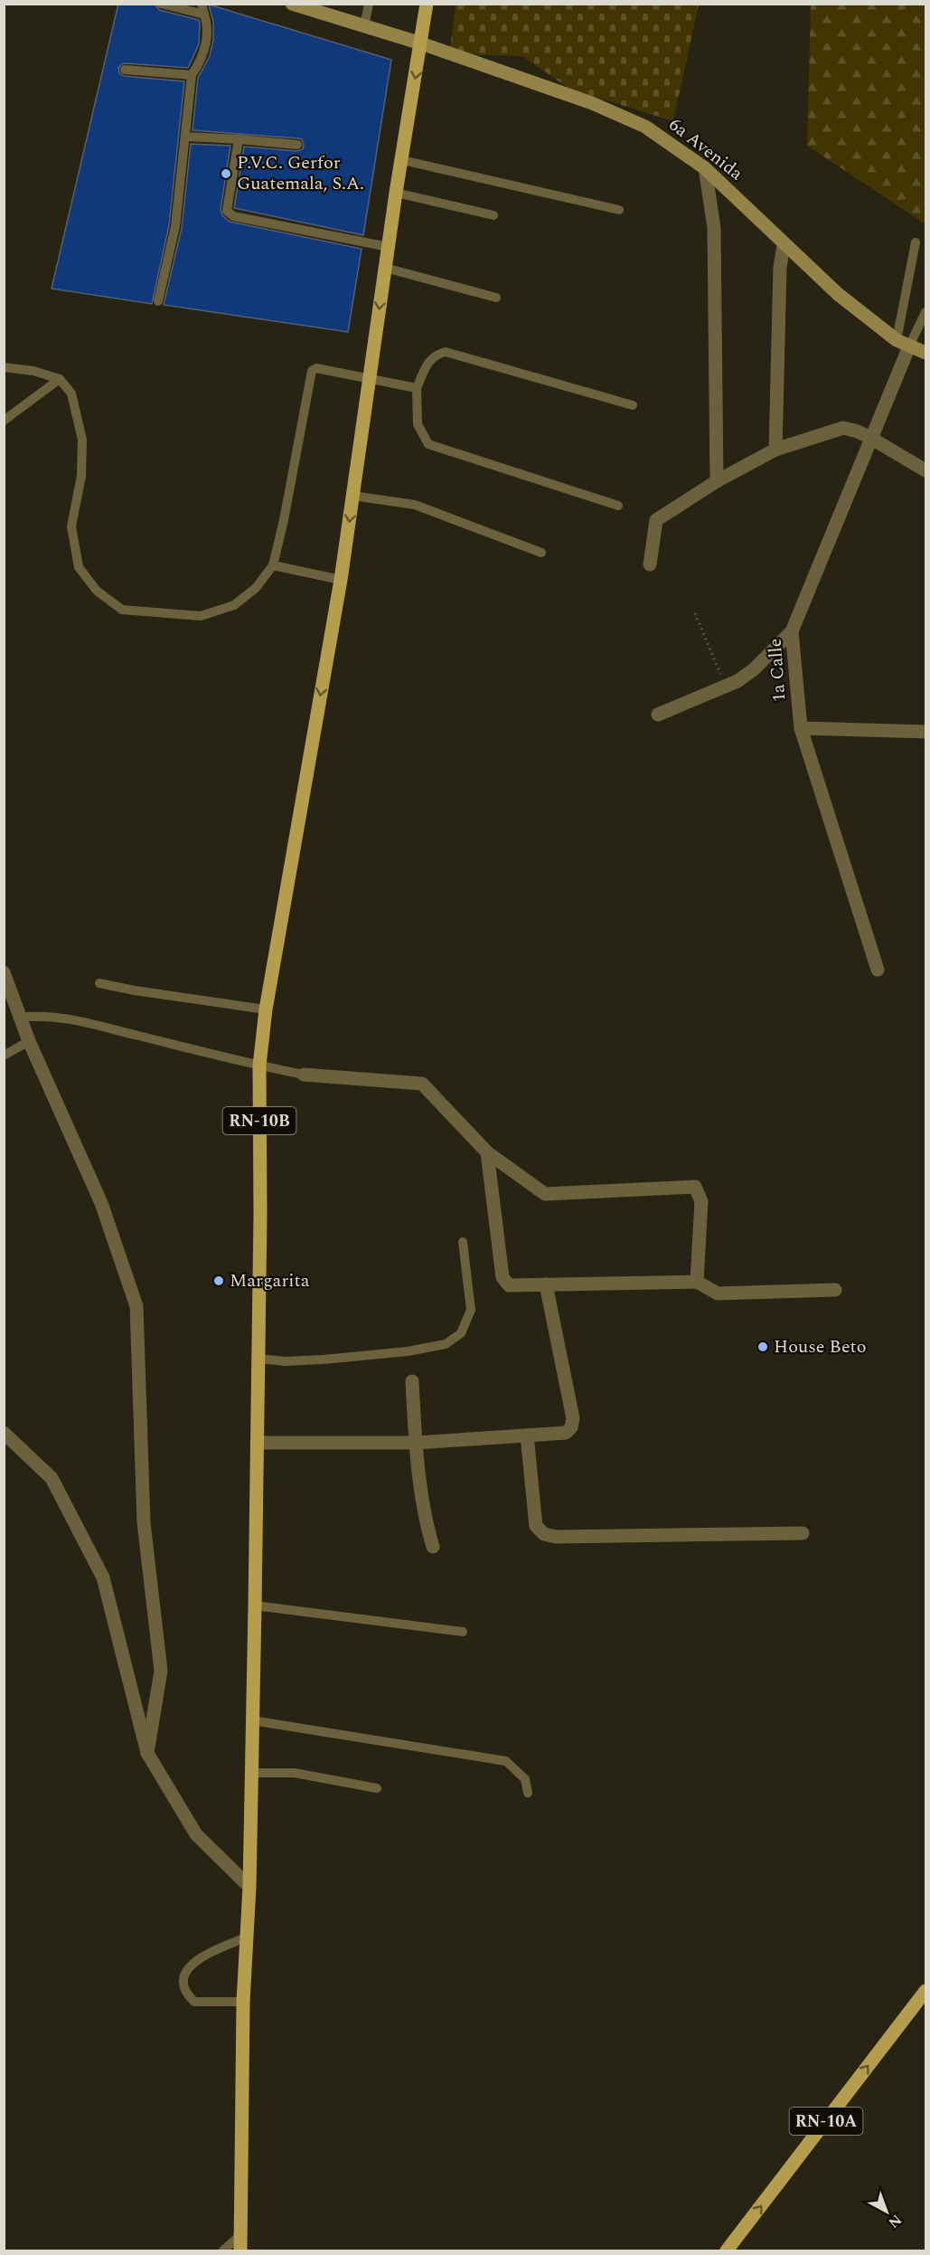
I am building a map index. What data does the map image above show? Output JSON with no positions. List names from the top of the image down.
{
  "streets": {
    "main road": ["RN-10B", "RN-10A"],
    "street": ["6a Avenida", "1a Calle"]
  },
  "crossings": [
    ["6a Avenida", "1a Calle"],
    ["6a Avenida", "RN-10B"]
  ],
  "places": ["P.V.C. Gerfor Guatemala, S.A.", "Margarita", "House Beto"],
  "north": "bottom right"
}
